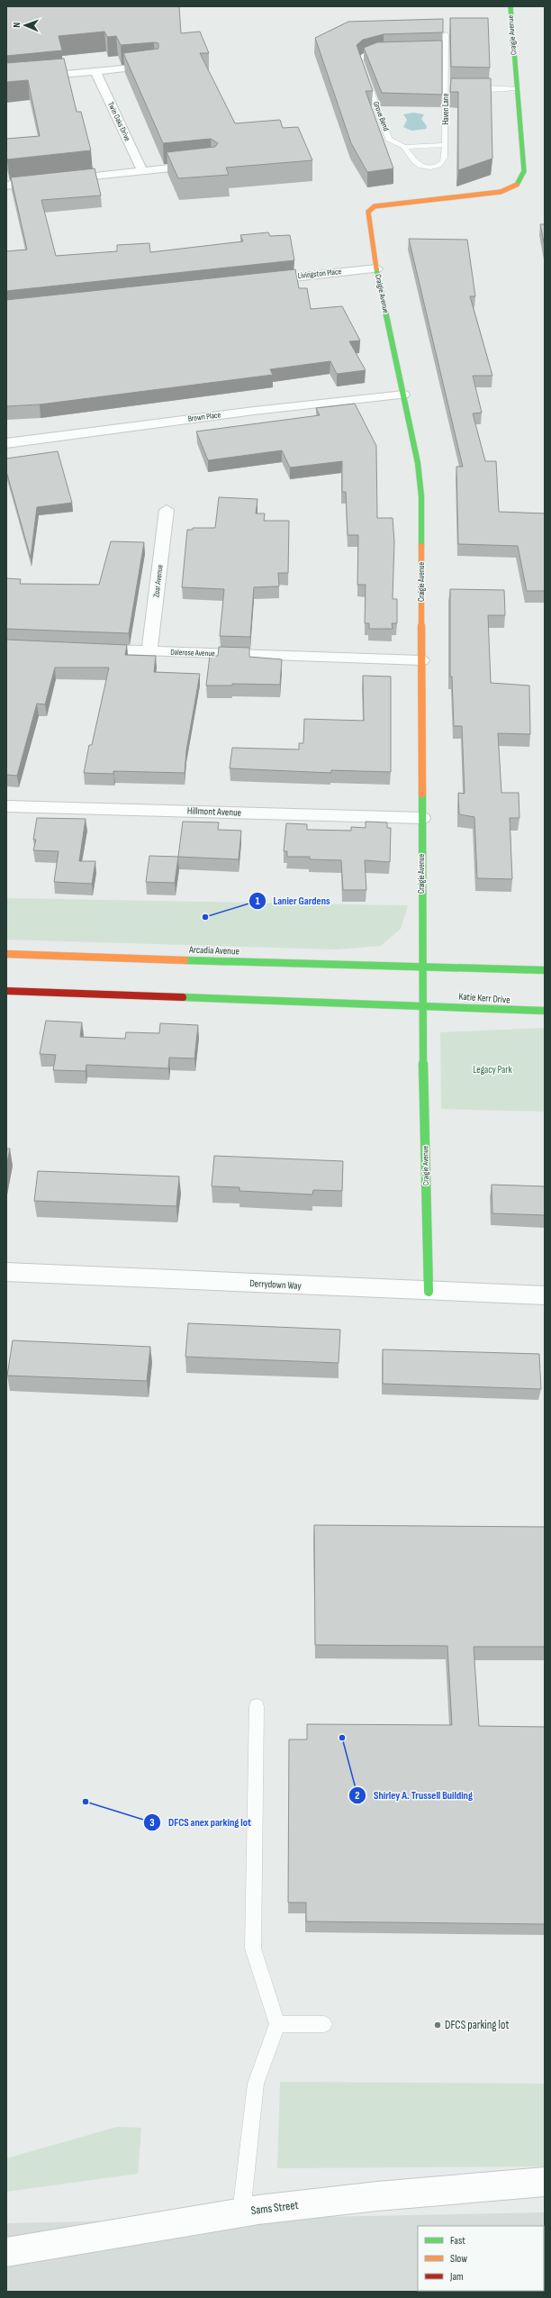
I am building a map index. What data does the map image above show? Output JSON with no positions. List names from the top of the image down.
{
  "streets": {
    "street": [
      "Craigie Avenue",
      "Twin Oaks Drive",
      "Livingston Place",
      "Brown Place",
      "Zoar Avenue",
      "Dalerose Avenue",
      "Hillmont Avenue",
      "Arcadia Avenue",
      "Katie Kerr Drive",
      "Derrydown Way",
      "Sams Street"
    ],
    "lane": ["Haven Lane", "Grove Bend"]
  },
  "crossings": [
    ["Craigie Avenue", "Livingston Place"],
    ["Craigie Avenue", "Brown Place"],
    ["Craigie Avenue", "Dalerose Avenue"],
    ["Craigie Avenue", "Hillmont Avenue"],
    ["Craigie Avenue", "Arcadia Avenue"],
    ["Craigie Avenue", "Katie Kerr Drive"],
    ["Craigie Avenue", "Derrydown Way"],
    ["Haven Lane", "Grove Bend"],
    ["Zoar Avenue", "Dalerose Avenue"]
  ],
  "parks": ["Legacy Park"],
  "places": [
    "Lanier Gardens",
    "Shirley A. Trussell Building",
    "DFCS anex parking lot",
    "DFCS parking lot"
  ],
  "legend": ["Fast", "Slow", "Jam"],
  "north": "left"
}
